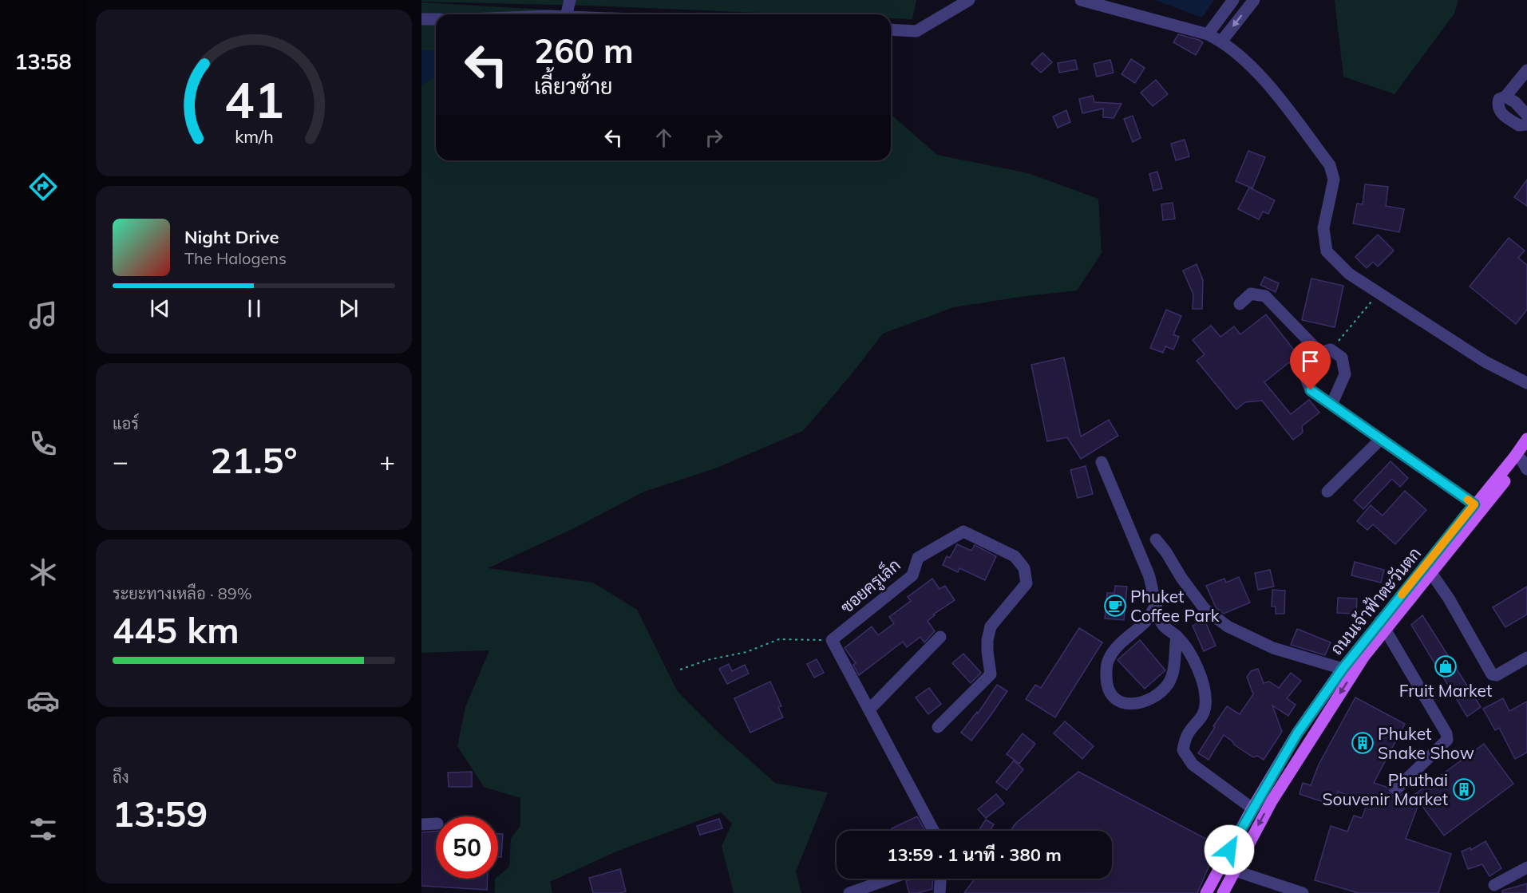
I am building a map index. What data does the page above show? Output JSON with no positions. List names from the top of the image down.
{
  "streets": {
    "main road": ["ถนนเจ้าฟ้าตะวันตก"],
    "street": ["ซอยครูเล็ก"]
  },
  "places": {
    "cafe": ["Phuket Coffee Park"],
    "shop": ["Fruit Market"],
    "building": ["Phuket Snake Show", "Phuthai Souvenir Market"]
  },
  "page": {
    "tabs": "13:58",
    "turn": ["260 m", "เลี้ยวซ้าย"],
    "song": ["Night Drive", "The Halogens"],
    "tile": [
      "แอร์",
      ["ระยะทางเหลือ · 89%", "445 km"],
      ["ถึง", "13:59"]
    ],
    "heat": ["−", "21.5°", "+"],
    "limit": "50",
    "trip": "13:59 · 1 นาที · 380 m",
    "gauge": ["41", "km/h"]
  }
}
